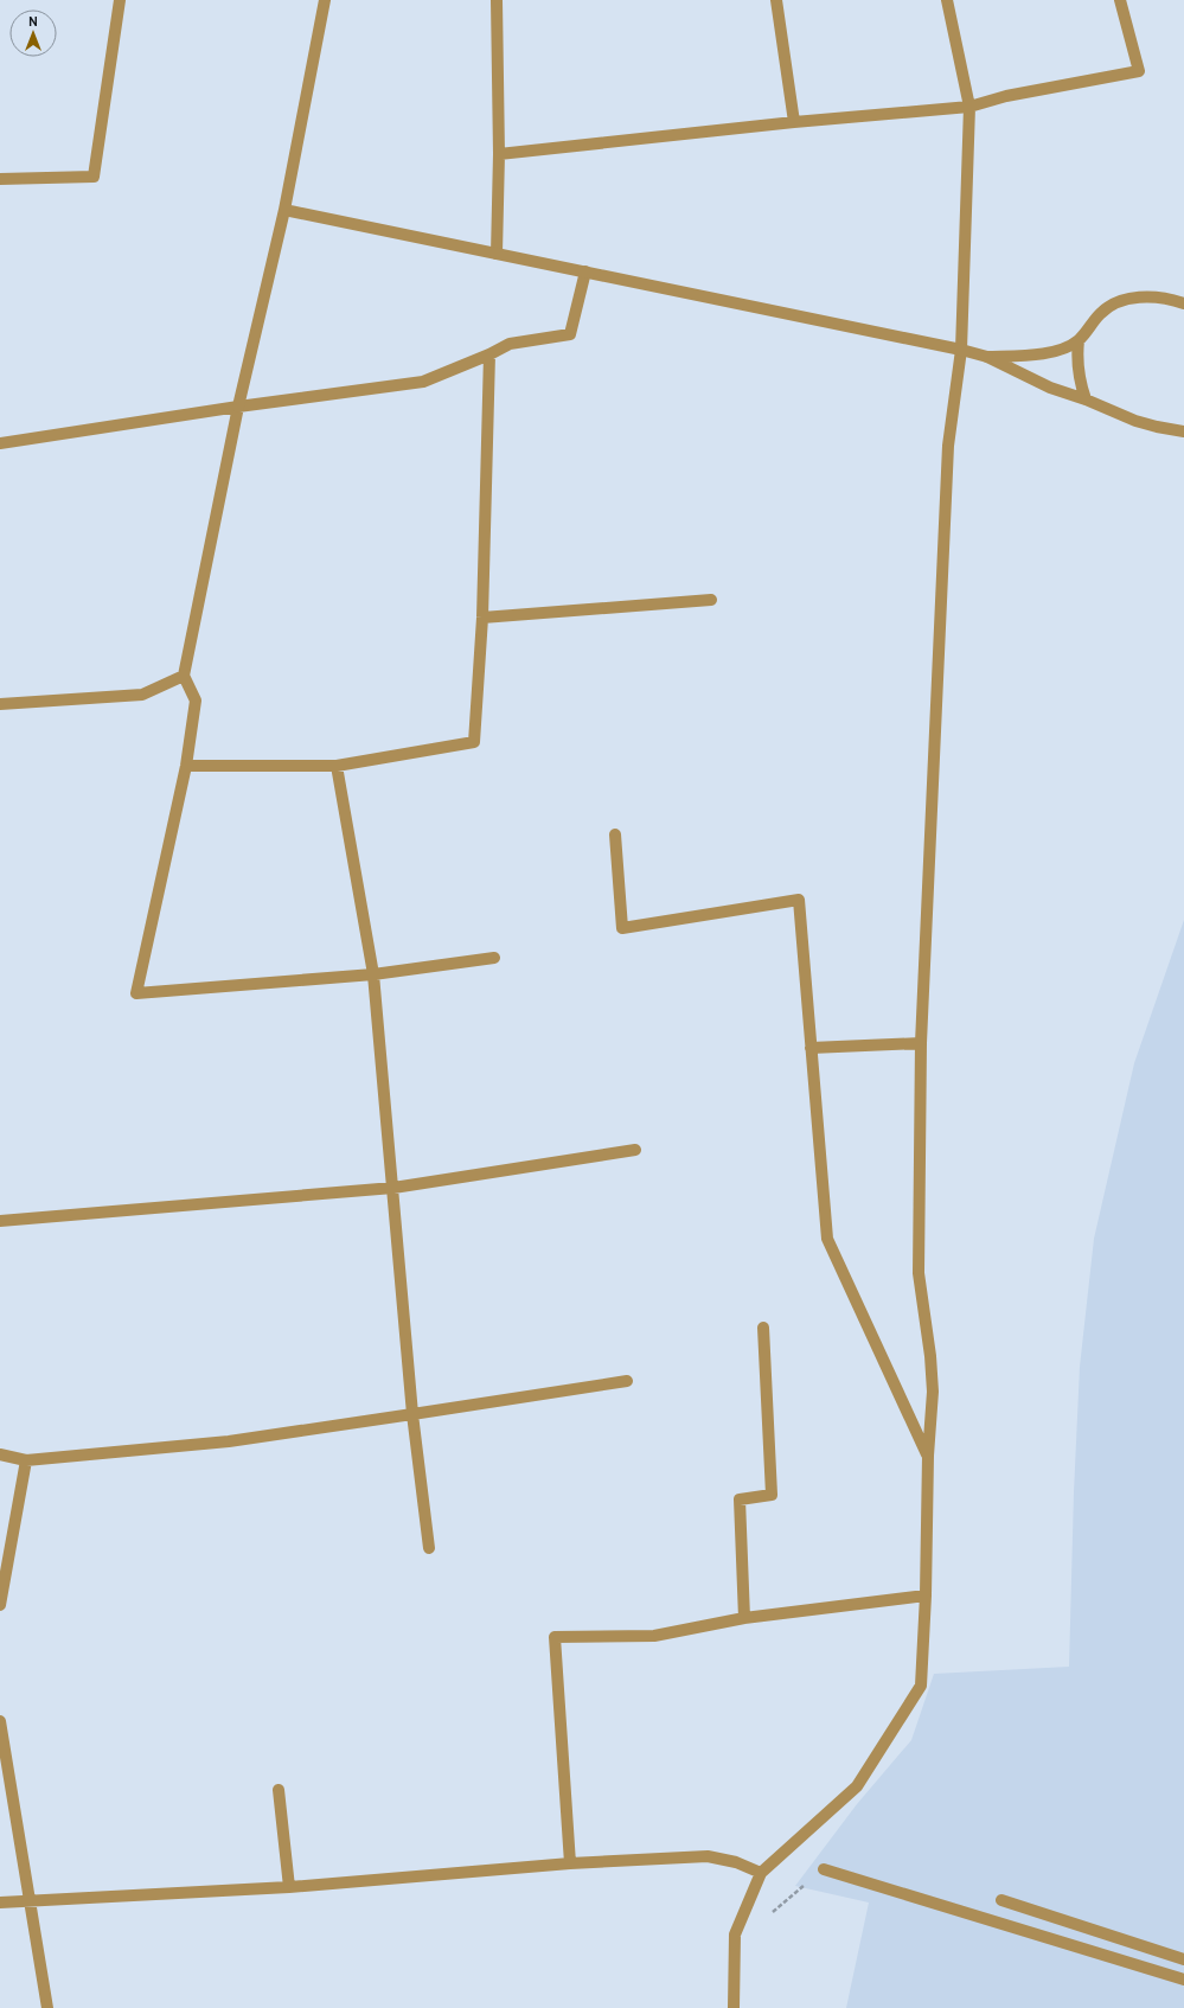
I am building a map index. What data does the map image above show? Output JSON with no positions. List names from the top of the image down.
{
  "north": "top"
}
